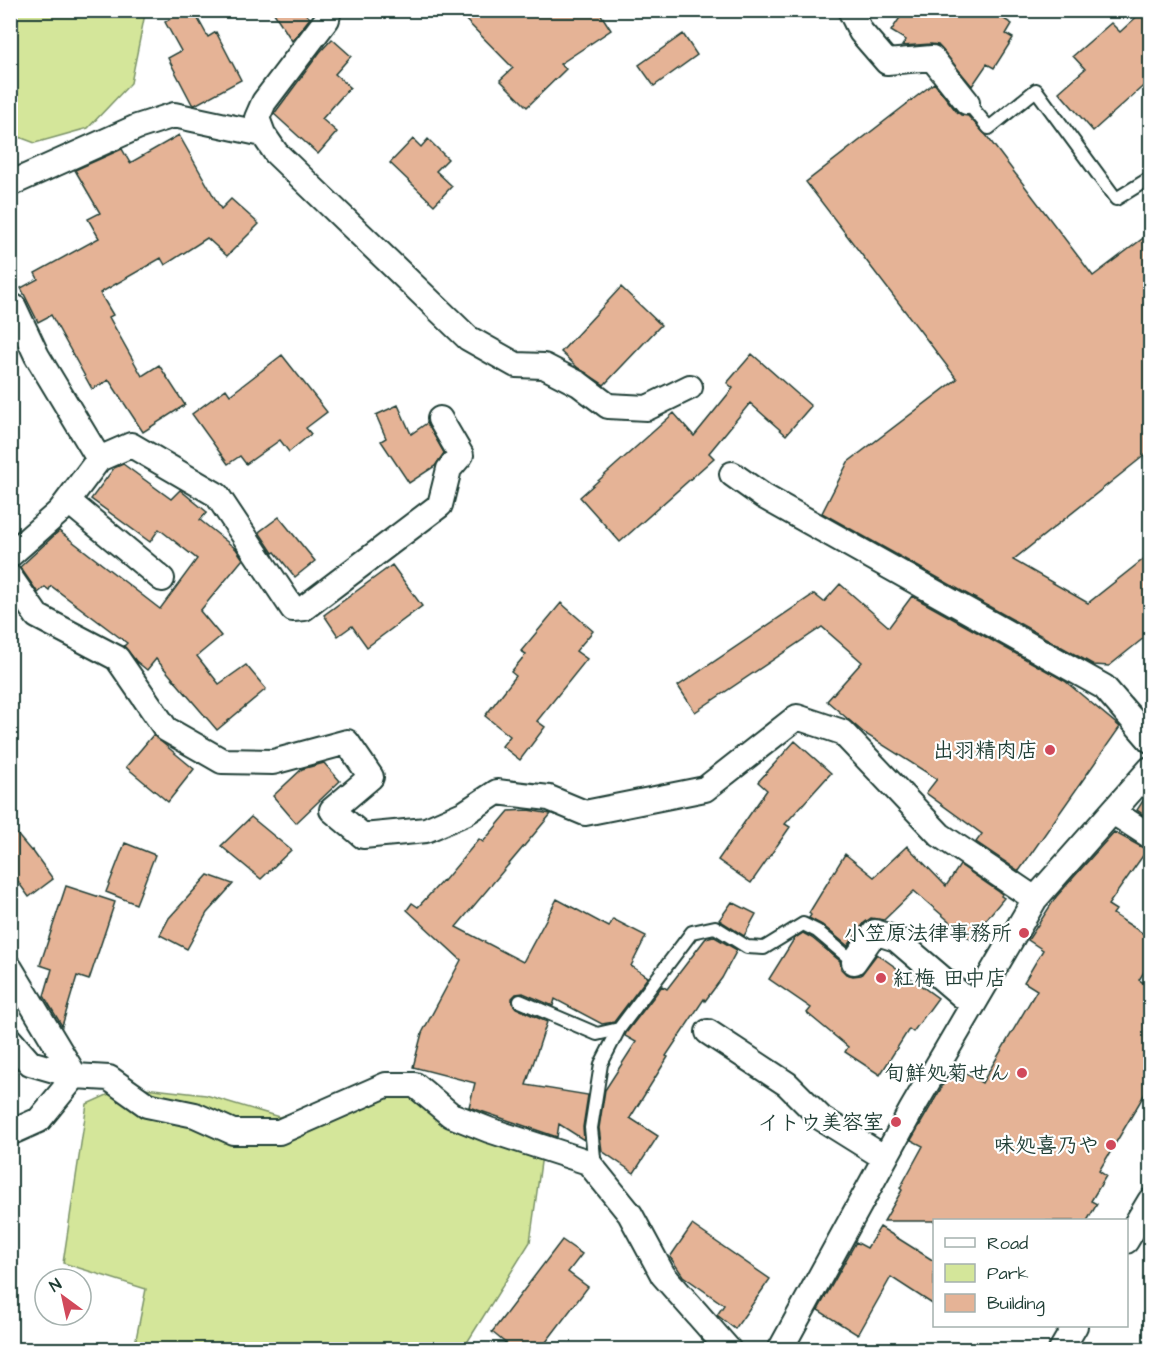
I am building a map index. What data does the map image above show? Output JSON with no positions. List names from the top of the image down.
{
  "places": [
    "出羽精肉店",
    "小笠原法律事務所",
    "紅梅 田中店",
    "旬鮮処菊せん",
    "イトウ美容室",
    "味処喜乃や"
  ],
  "legend": ["Road", "Park", "Building"],
  "north": "top left"
}
